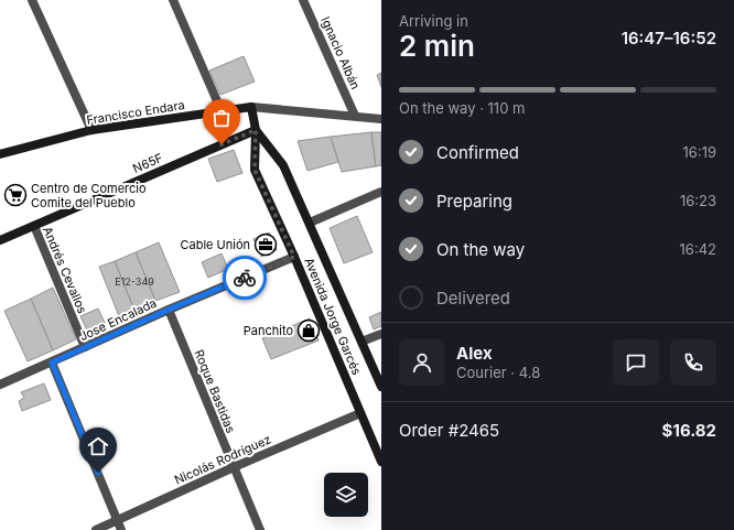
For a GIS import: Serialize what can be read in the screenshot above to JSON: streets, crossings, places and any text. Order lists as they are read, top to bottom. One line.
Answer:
{"streets":{"street":["Ignacio Albán","Francisco Endara","N65F","Andrés Cevallos","Avenida Jorge Garcés","Jose Encalada","Roque Bastidas","Nicolás Rodríguez"]},"crossings":[["Ignacio Albán","Francisco Endara"],["Francisco Endara","Avenida Jorge Garcés"],["N65F","Andrés Cevallos"],["N65F","Avenida Jorge Garcés"],["Andrés Cevallos","Jose Encalada"],["Avenida Jorge Garcés","Jose Encalada"],["Avenida Jorge Garcés","Nicolás Rodríguez"],["Jose Encalada","Roque Bastidas"],["Roque Bastidas","Nicolás Rodríguez"]],"places":{"supermarket":["Centro de Comercio Comite del Pueblo"],"office":["Cable Unión"],"shop":["Panchito"]},"house_numbers":["E12-349"],"page":{"heading":["2 min","Arriving in","16:47–16:52"],"panel":["Alex","Courier · 4.8","Order #2465","$16.82"],"bar":"On the way · 110 m","list":[["Confirmed","16:19"],["Preparing","16:23"],["On the way","16:42"],"Delivered"]}}
